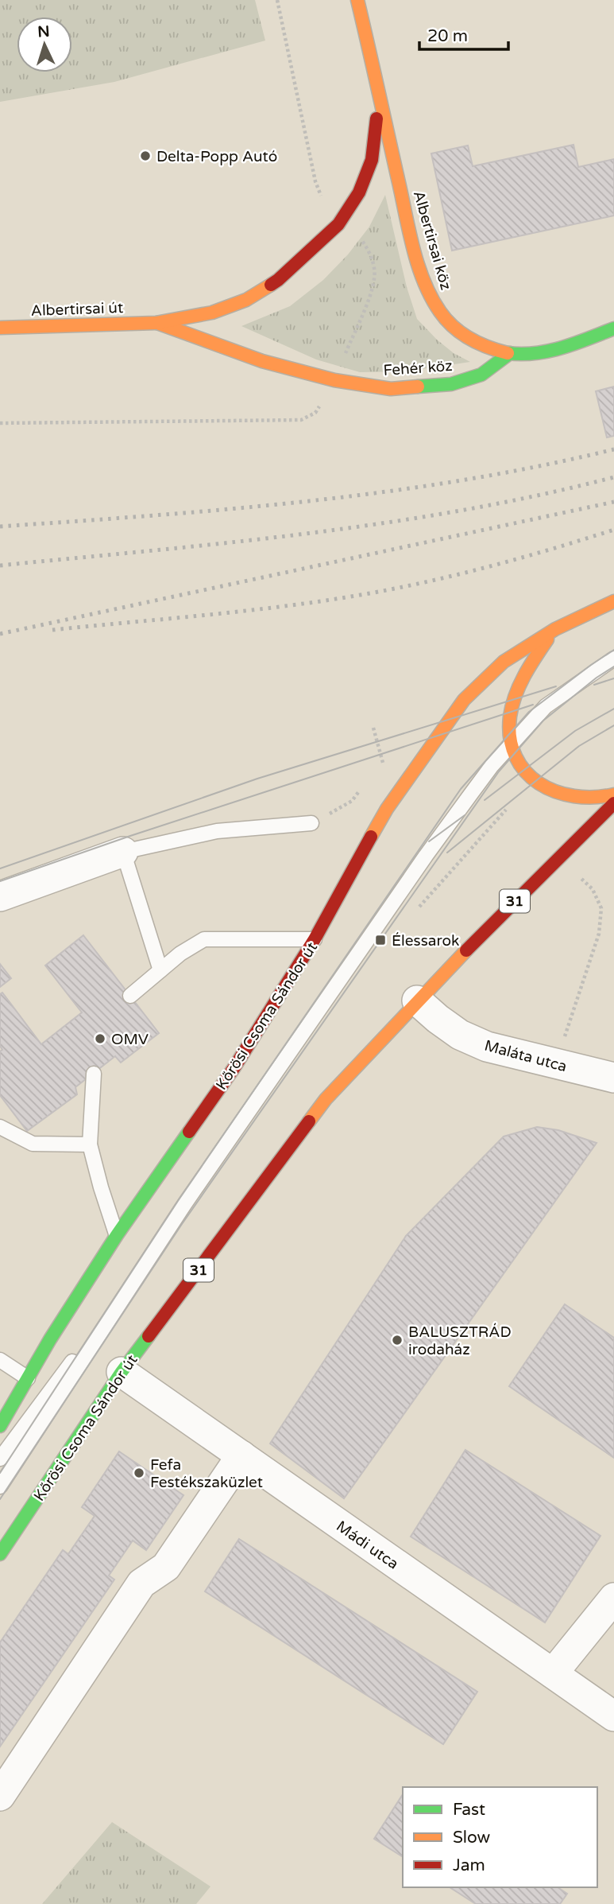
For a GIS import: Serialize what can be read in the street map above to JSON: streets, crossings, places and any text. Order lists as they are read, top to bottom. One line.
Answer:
{"streets":{"main road":["Albertirsai köz","Albertirsai út","Fehér köz","31","Kőrösi Csoma Sándor út"],"street":["Maláta utca","Mádi utca"]},"crossings":[["Albertirsai köz","Albertirsai út"],["Albertirsai köz","Fehér köz"],["Albertirsai út","Fehér köz"],["Kőrösi Csoma Sándor út","Maláta utca"],["Kőrösi Csoma Sándor út","Mádi utca"]],"places":{"other":["Delta-Popp Autó","OMV","BALUSZTRÁD irodaház","Fefa Festékszaküzlet"],"transit":["Élessarok"]},"legend":["Fast","Slow","Jam"],"scale_bar":"20 m","north":"top"}
